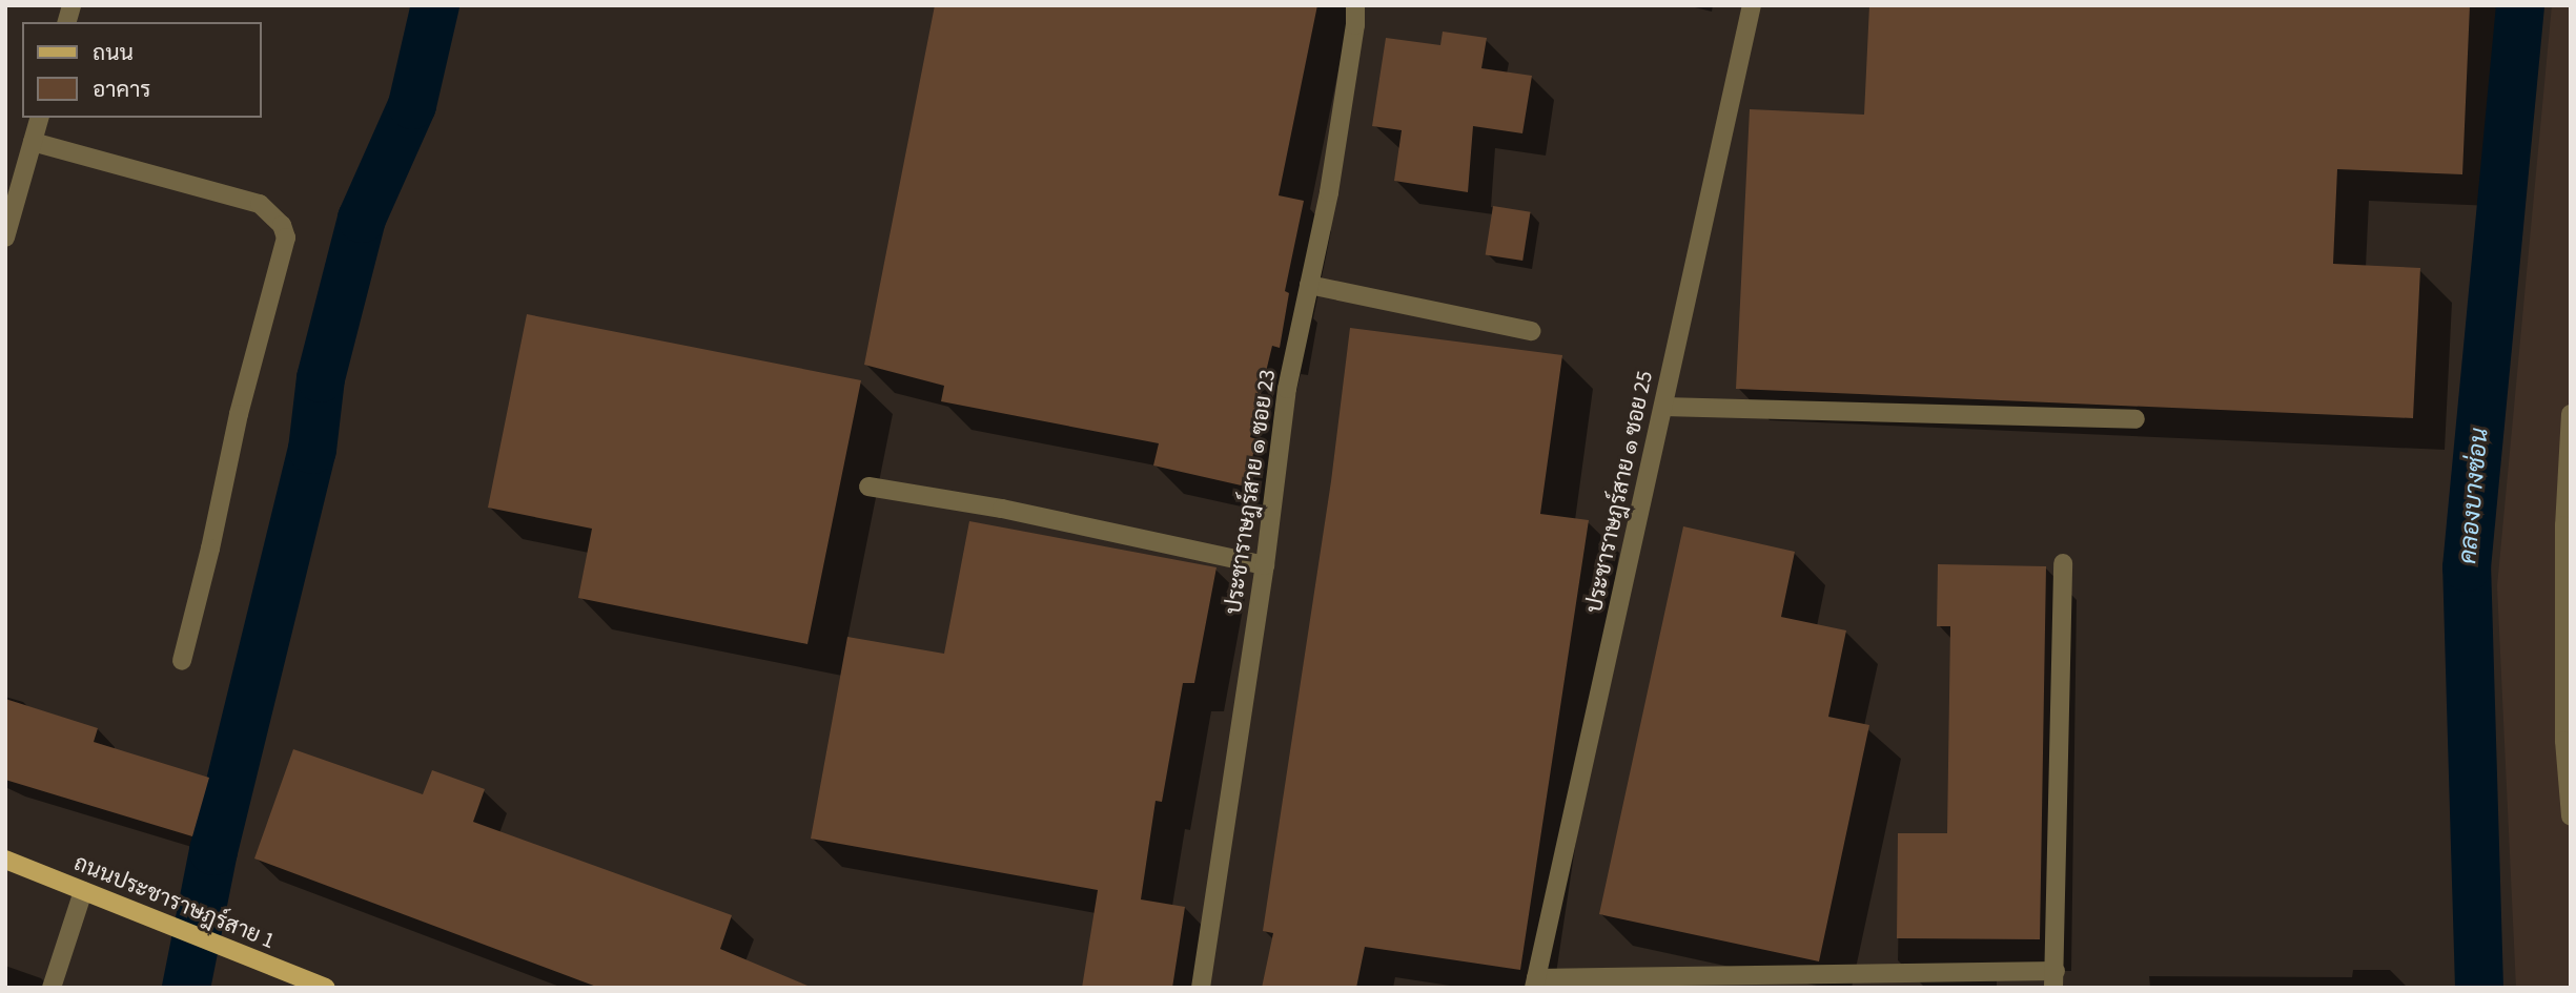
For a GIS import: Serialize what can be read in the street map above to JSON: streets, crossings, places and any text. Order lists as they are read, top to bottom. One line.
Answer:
{"streets":{"main road":["ถนนประชาราษฎร์สาย 1"],"street":["ประชาราษฎร์สาย ๑ ซอย 23","ประชาราษฎร์สาย ๑ ซอย 25"]},"water":["คลองบางซ่อน"],"legend":["ถนน","อาคาร"]}
